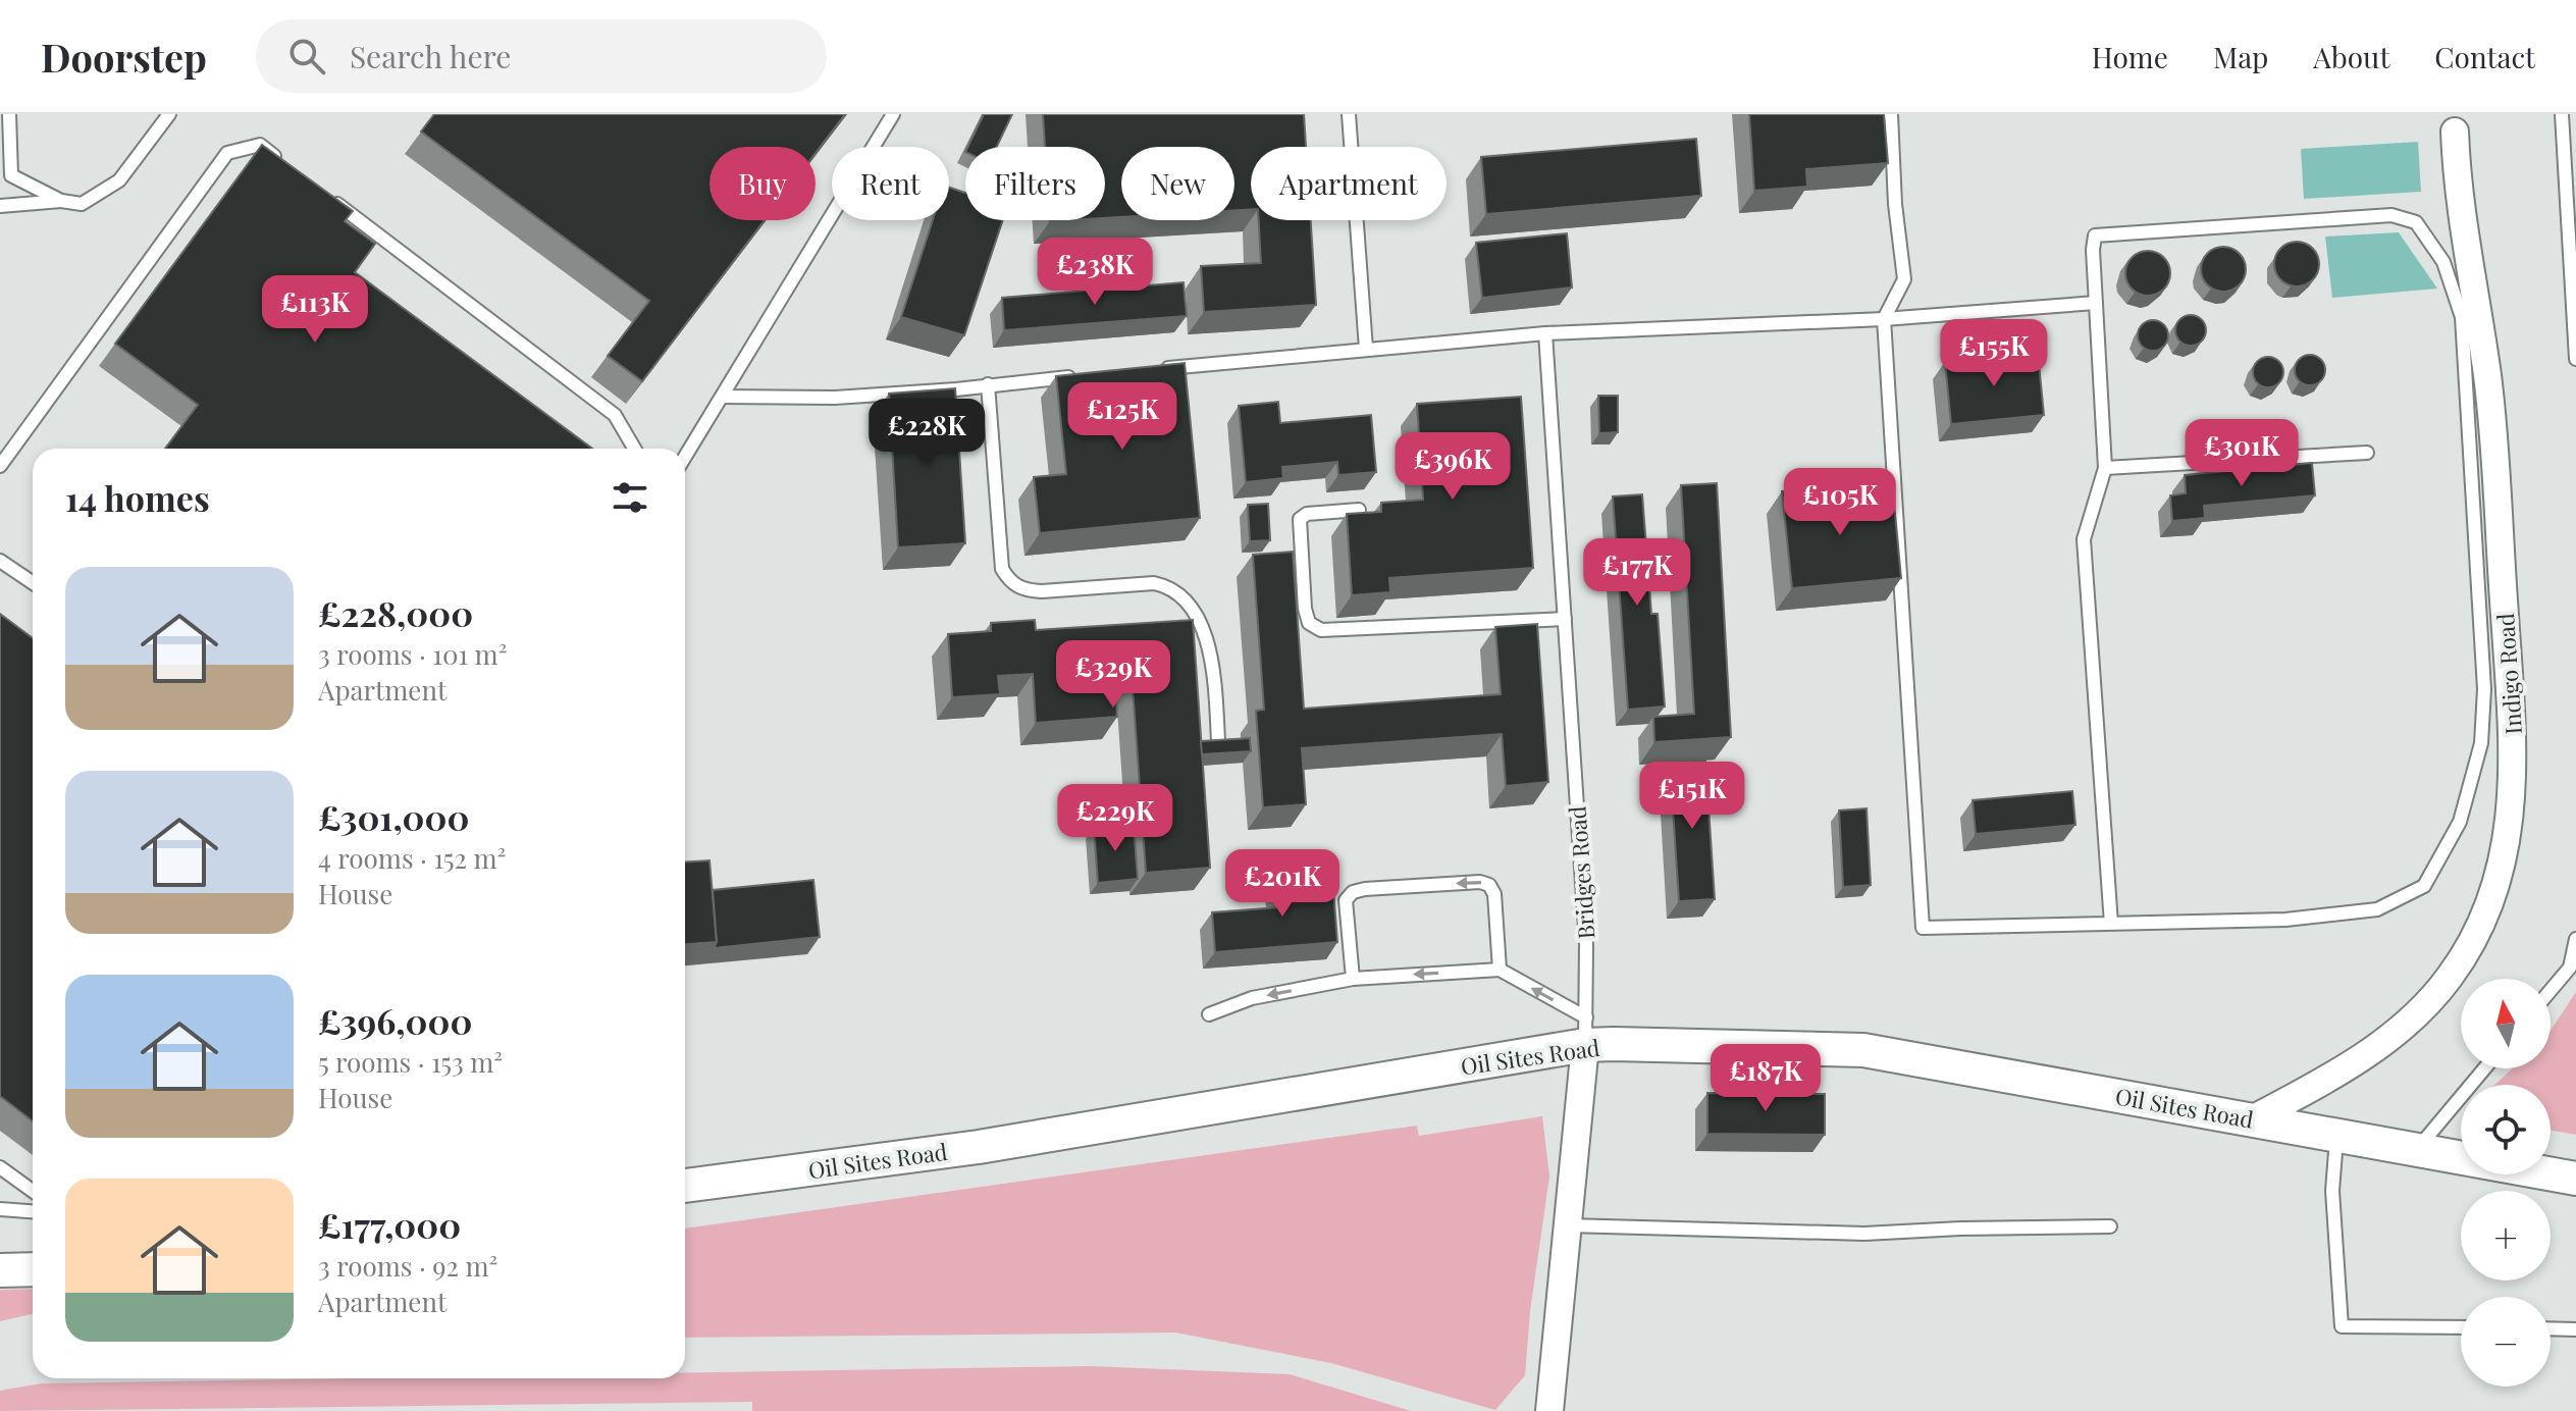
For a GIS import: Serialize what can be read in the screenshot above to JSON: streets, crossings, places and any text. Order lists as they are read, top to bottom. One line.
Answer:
{"streets":{"street":["Indigo Road","Bridges Road","Oil Sites Road"]},"crossings":[["Indigo Road","Oil Sites Road"],["Bridges Road","Oil Sites Road"]],"north":"top","page":{"header":"Doorstep","search":"Search here","nav":["Home","Map","About","Contact"],"chip":["Buy","Rent","Filters","New","Apartment"],"price":["£238K","£113K","£155K","£125K","£228K","£301K","£396K","£105K","£177K","£329K","£151K","£229K","£201K","£187K"],"heading":"14 homes","list":[{"name":"£228,000","note":"3 rooms · 101 m² · Apartment"},{"name":"£301,000","note":"4 rooms · 152 m² · House"},{"name":"£396,000","note":"5 rooms · 153 m² · House"},{"name":"£177,000","note":"3 rooms · 92 m² · Apartment"}],"map_buttons":["+","−"]}}
